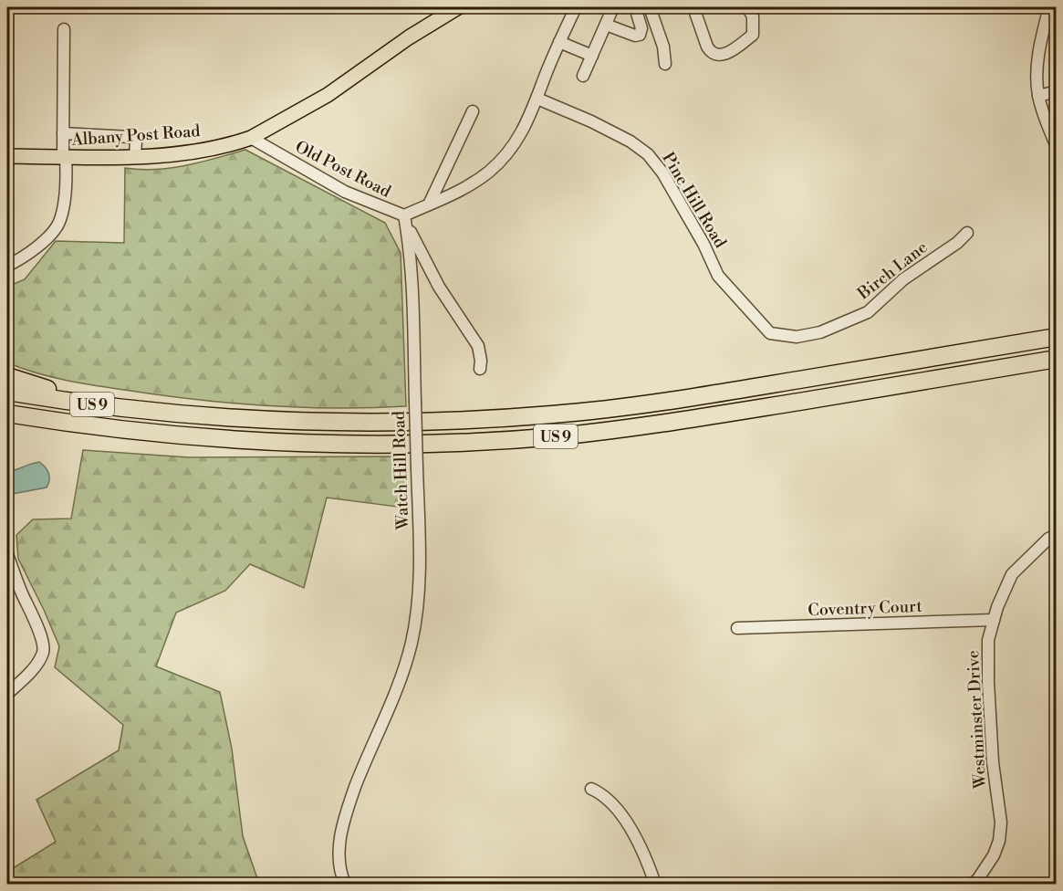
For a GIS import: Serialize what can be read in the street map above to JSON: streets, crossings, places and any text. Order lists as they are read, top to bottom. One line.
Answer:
{"streets":{"highway":["US 9"],"main road":["Albany Post Road"],"street":["Old Post Road","Pine Hill Road","Birch Lane","Watch Hill Road","Coventry Court","Westminster Drive"]},"crossings":[["Albany Post Road","Old Post Road"],["Old Post Road","Pine Hill Road"],["Old Post Road","Watch Hill Road"],["Pine Hill Road","Birch Lane"],["Coventry Court","Westminster Drive"]]}
